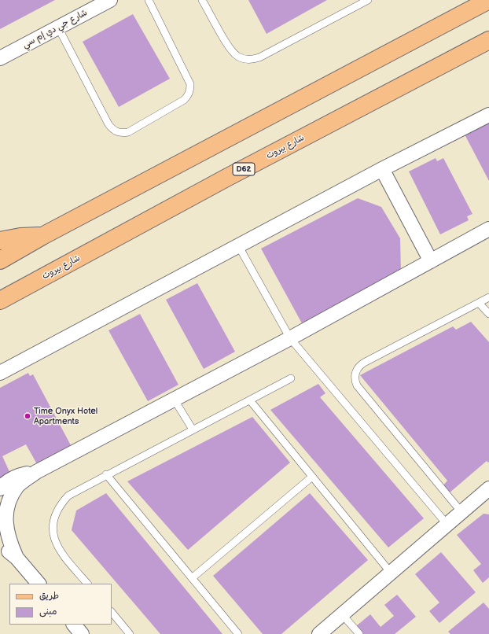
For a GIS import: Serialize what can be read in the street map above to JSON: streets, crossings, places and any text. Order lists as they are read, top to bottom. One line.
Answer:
{"streets":{"main road":["شارع بيروت","D62"],"street":["شارع جي دي إم سي"]},"places":["Time Onyx Hotel Apartments"],"legend":["طريق","مبنى"]}
